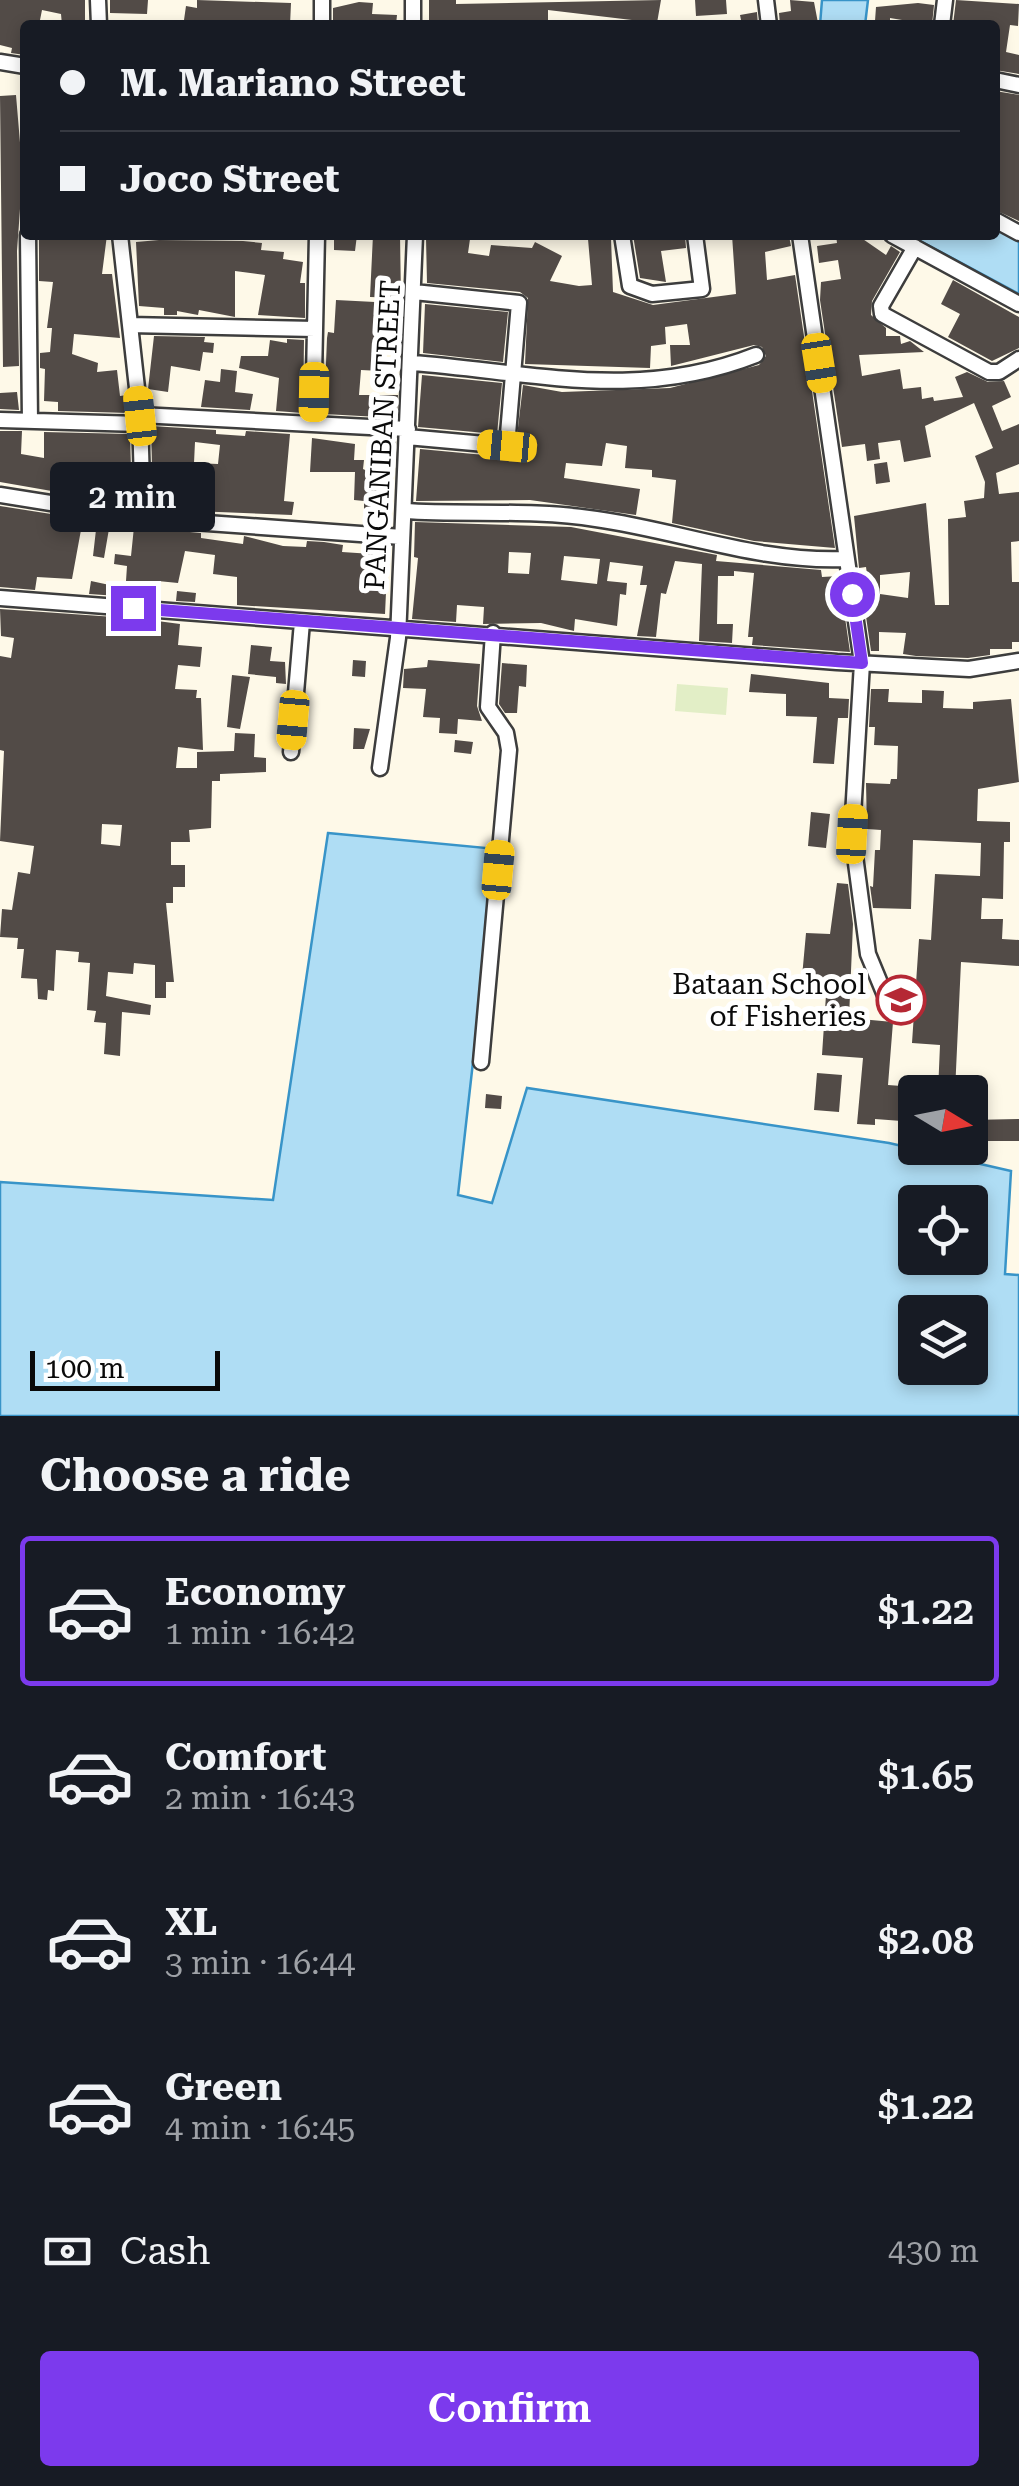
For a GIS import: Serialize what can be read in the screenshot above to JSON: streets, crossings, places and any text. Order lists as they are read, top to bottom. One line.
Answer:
{"streets":{"street":["PANGANIBAN STREET"]},"places":{"school or university":["Bataan School of Fisheries"]},"scale_bar":"100 m","north":"right","page":{"banner":["M. Mariano Street","Joco Street"],"bubble":"2 min","scale":"100 m","heading":"Choose a ride","list":[{"name":"Economy","note":"1 min · 16:42","value":"$1.22"},{"name":"Comfort","note":"2 min · 16:43","value":"$1.65"},{"name":"XL","note":"3 min · 16:44","value":"$2.08"},{"name":"Green","note":"4 min · 16:45","value":"$1.22"}],"pay":["Cash","430 m"],"buttons":"Confirm"}}
